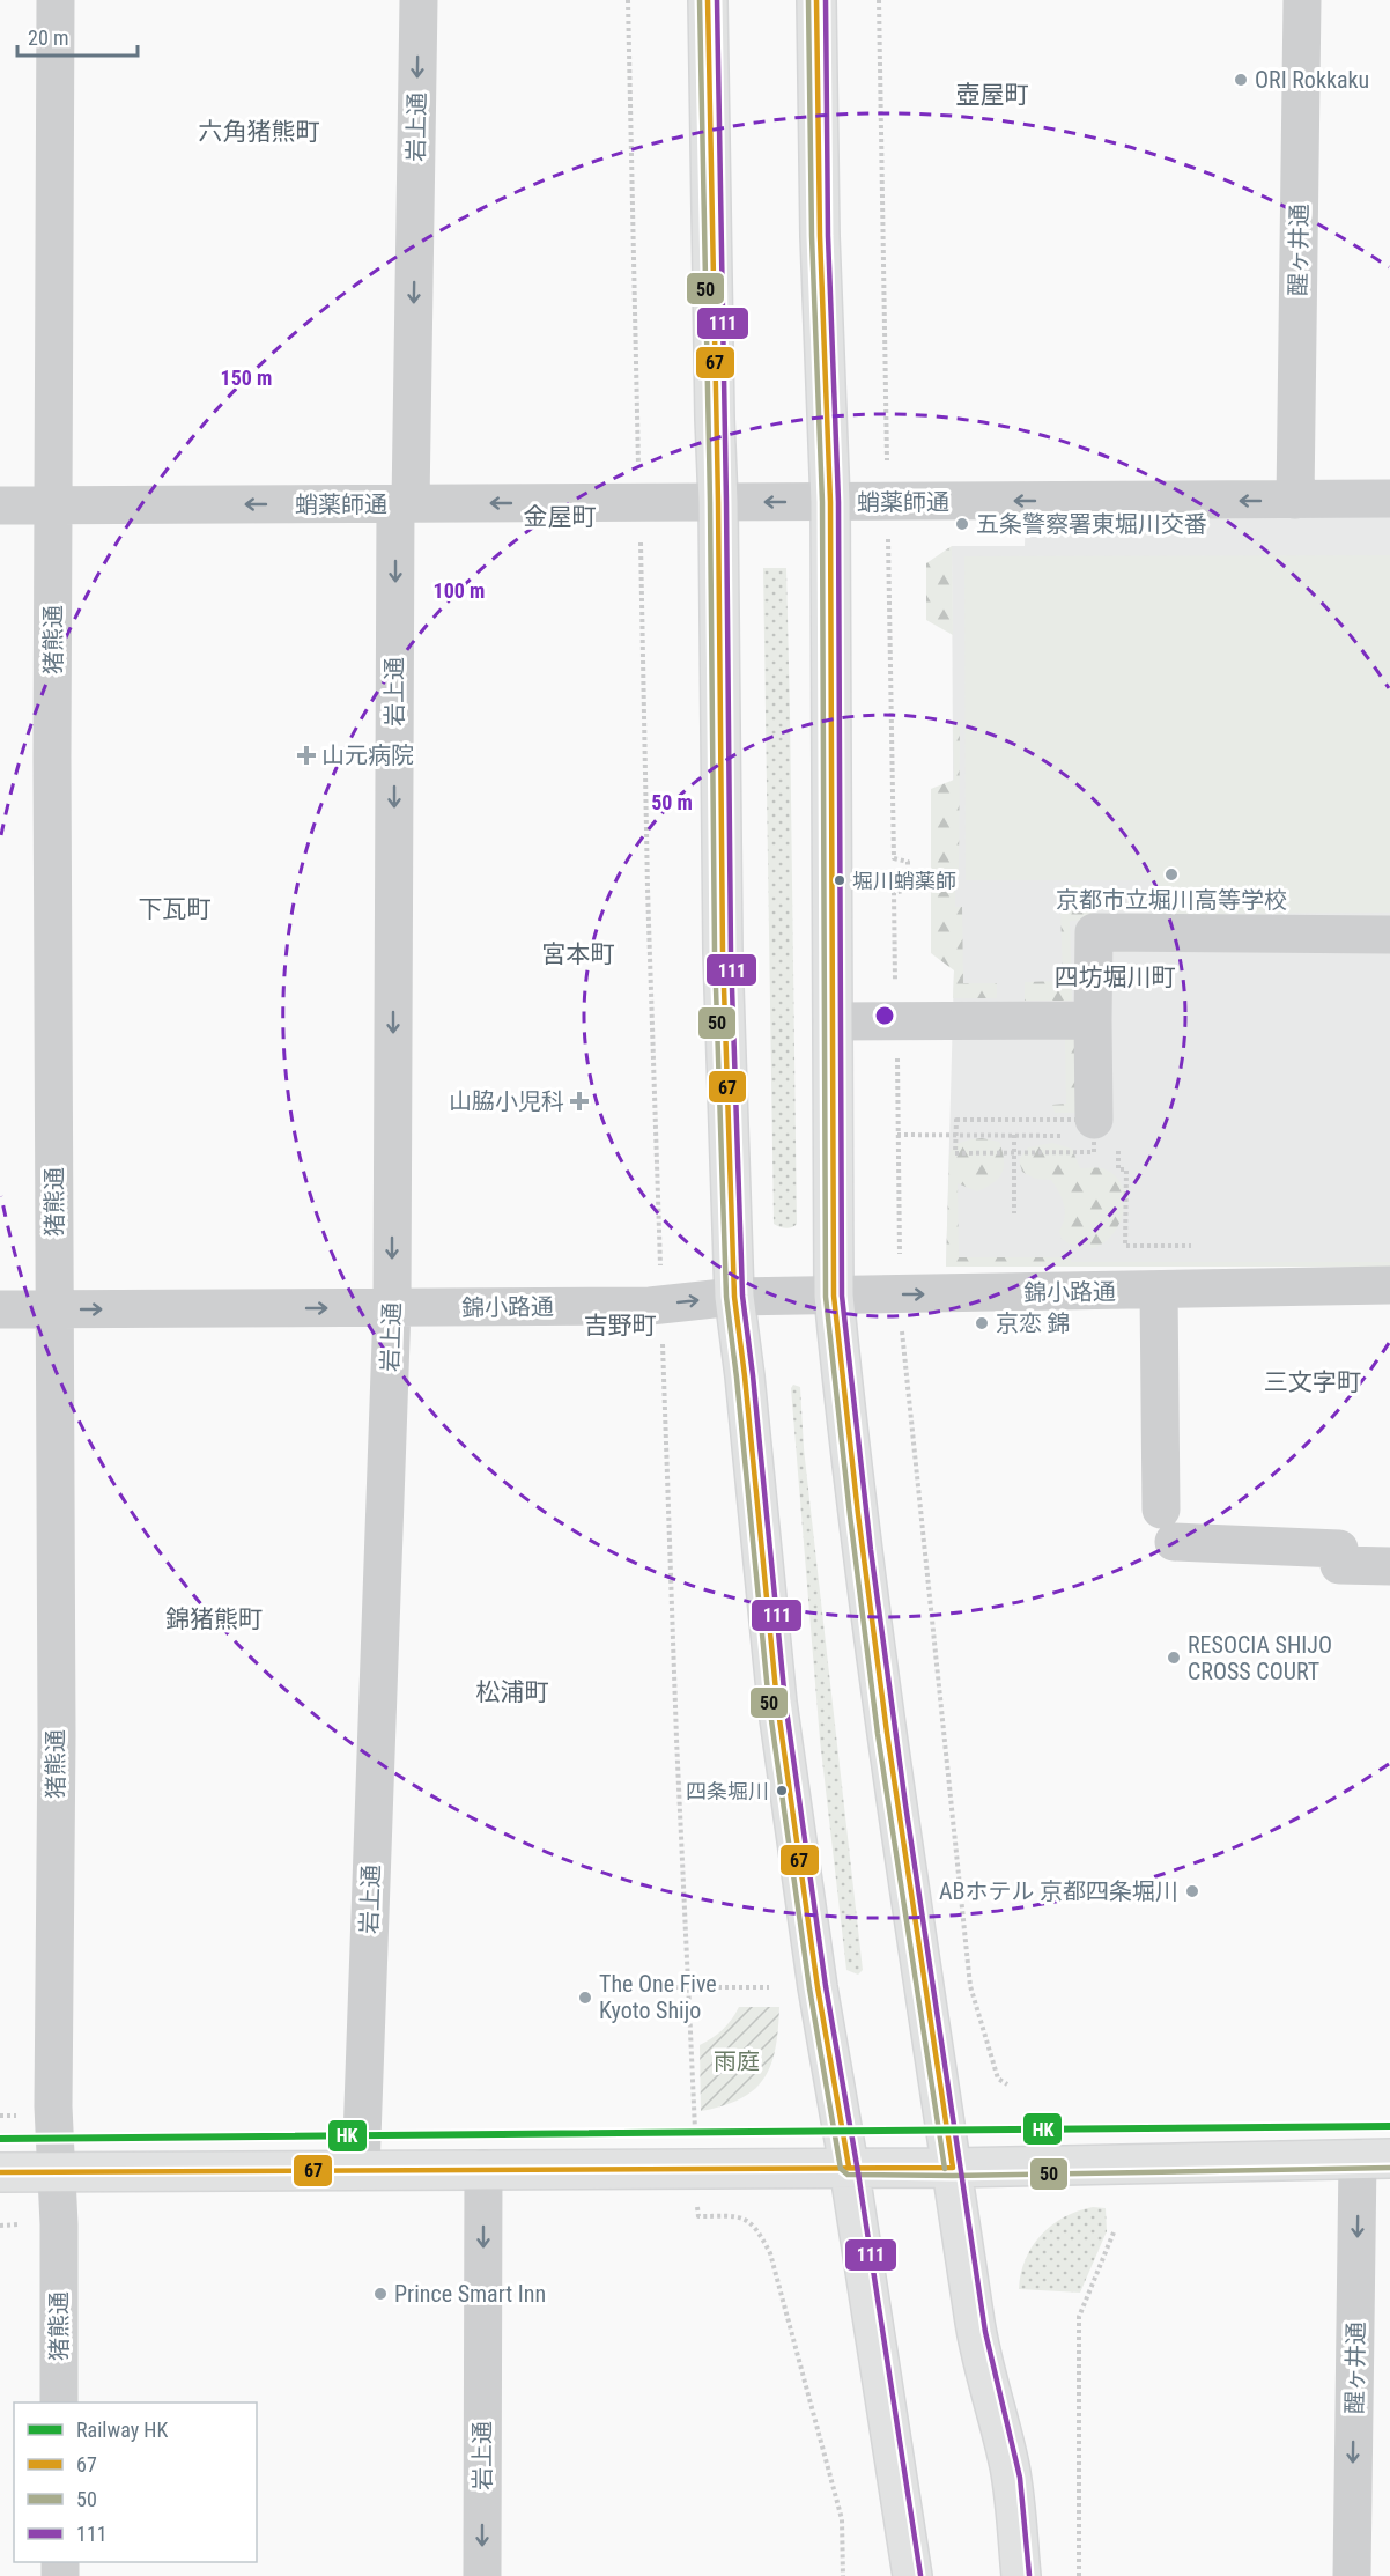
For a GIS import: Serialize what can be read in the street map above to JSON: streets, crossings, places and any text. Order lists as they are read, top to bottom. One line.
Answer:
{"streets":{"street":["岩上通","醒ヶ井通","蛸薬師通","猪熊通","錦小路通"]},"crossings":[["岩上通","蛸薬師通"],["岩上通","錦小路通"],["醒ヶ井通","蛸薬師通"],["蛸薬師通","猪熊通"],["猪熊通","錦小路通"]],"one_way":["岩上通","醒ヶ井通","蛸薬師通","錦小路通"],"districts":["壺屋町","六角猪熊町","金屋町","下瓦町","宮本町","四坊堀川町","吉野町","三文字町","錦猪熊町","松浦町"],"parks":["雨庭"],"places":{"other":["ORI Rokkaku","五条警察署東堀川交番","京都市立堀川高等学校","堀川蛸薬師","京恋 錦","RESOCIA SHIJO CROSS COURT","四条堀川","ABホテル 京都四条堀川","The One Five Kyoto Shijo","Prince Smart Inn"],"health":["山元病院","山脇小児科"]},"lines":["transit line 67","transit line 50","transit line 111","rail line HK"],"legend":["Railway HK","67","50","111"],"scale_bar":"20 m","rings":["150 m","100 m","50 m"]}
